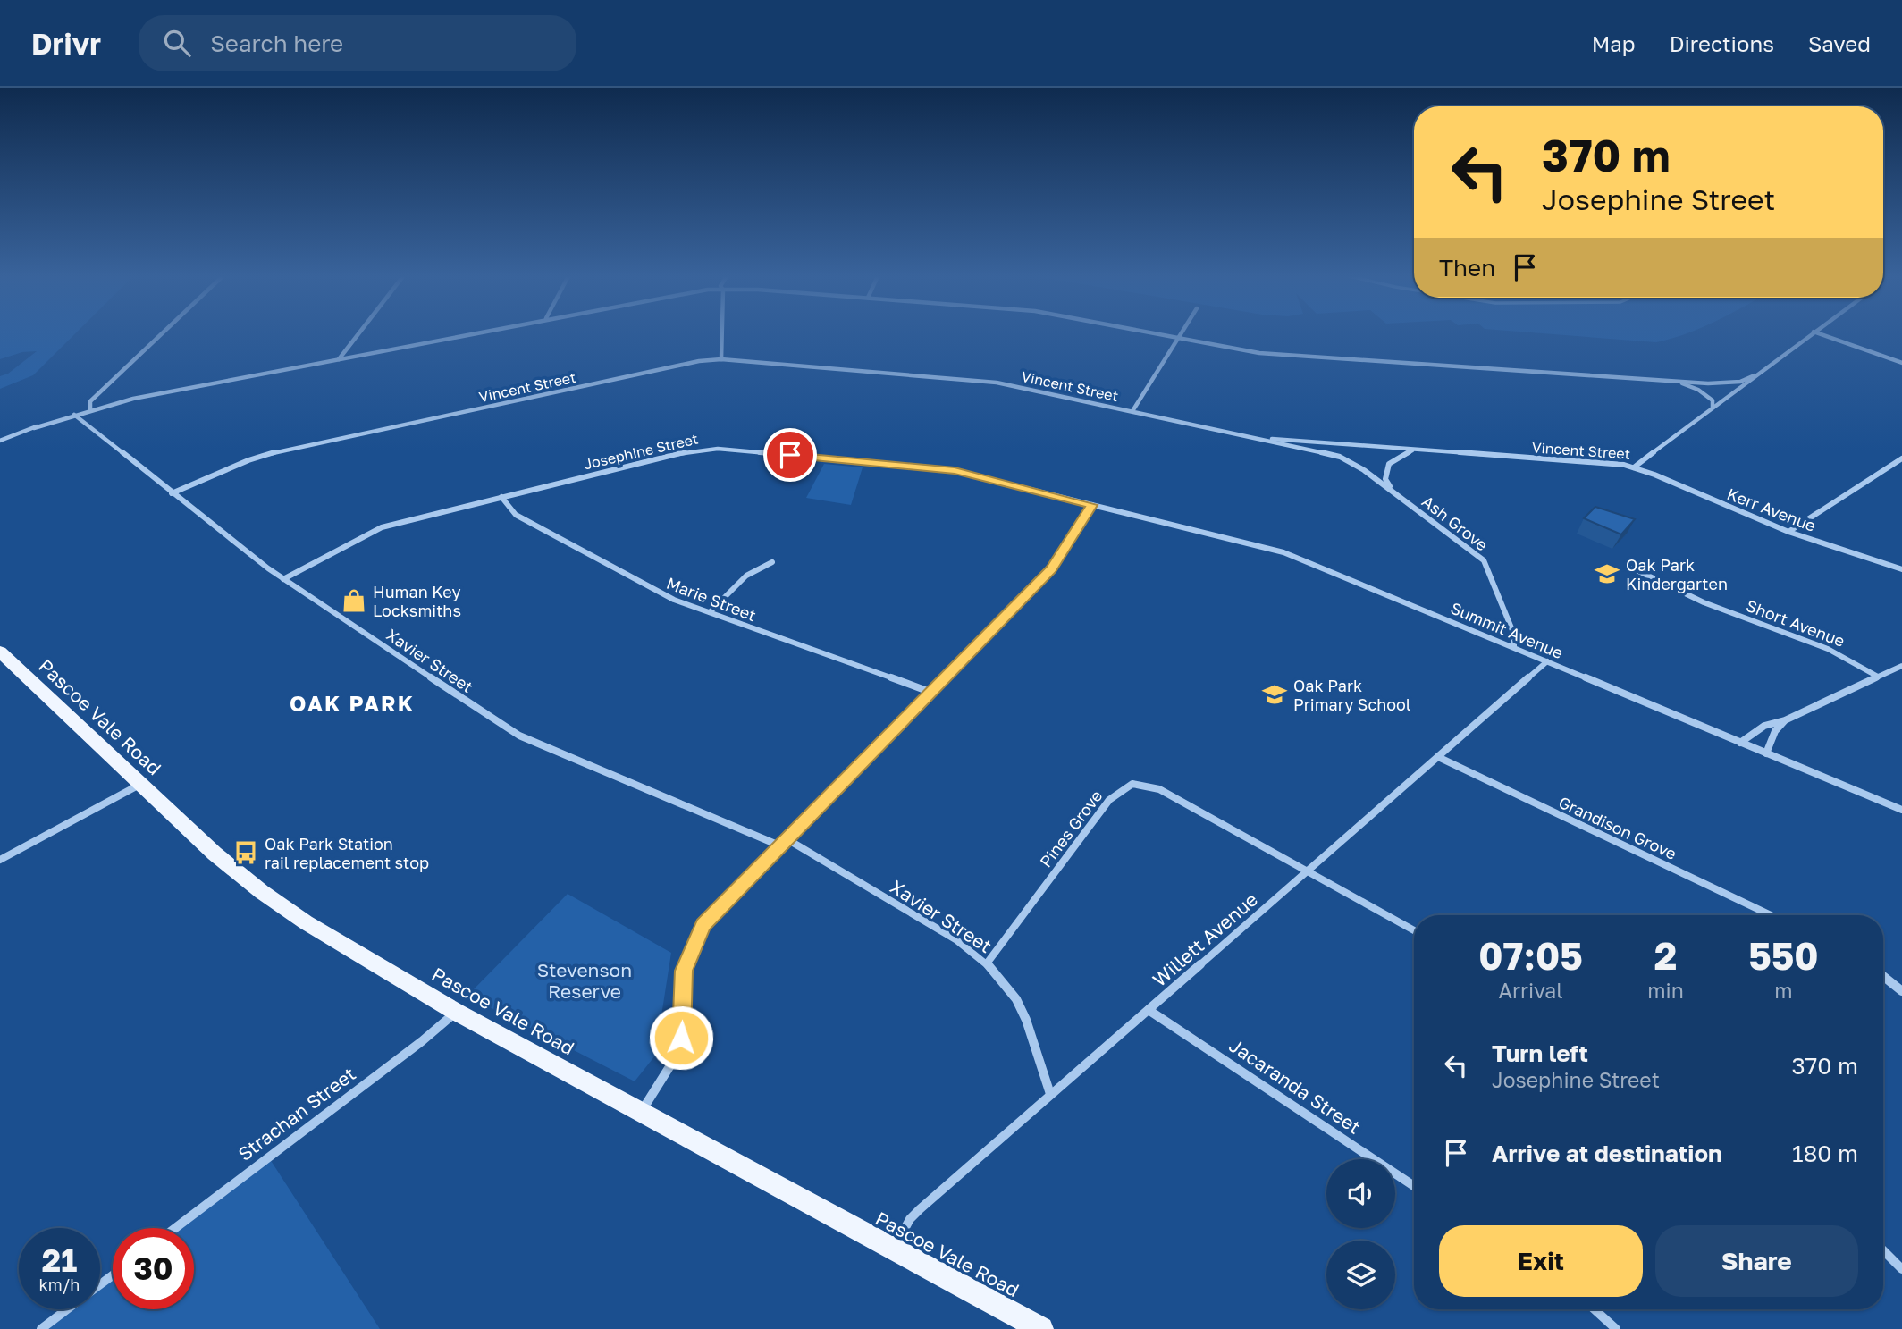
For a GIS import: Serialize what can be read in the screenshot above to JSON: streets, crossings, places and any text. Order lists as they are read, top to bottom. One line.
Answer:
{"streets":{"main road":["Pascoe Vale Road"],"street":["Vincent Street","Josephine Street","Kerr Avenue","Ash Grove","Marie Street","Short Avenue","Summit Avenue","Xavier Street","Grandison Grove","Pines Grove","Willett Avenue","Jacaranda Street","Strachan Street"]},"crossings":[["Vincent Street","Kerr Avenue"],["Vincent Street","Ash Grove"],["Vincent Street","Xavier Street"],["Josephine Street","Marie Street"],["Josephine Street","Summit Avenue"],["Josephine Street","Xavier Street"],["Ash Grove","Summit Avenue"],["Summit Avenue","Willett Avenue"],["Xavier Street","Pines Grove"],["Xavier Street","Willett Avenue"],["Pascoe Vale Road","Willett Avenue"],["Pascoe Vale Road","Strachan Street"],["Grandison Grove","Willett Avenue"],["Pines Grove","Willett Avenue"],["Willett Avenue","Jacaranda Street"]],"districts":["OAK PARK"],"parks":["Stevenson Reserve"],"places":{"school or university":["Oak Park Kindergarten","Oak Park Primary School"],"shop":["Human Key Locksmiths"],"bus stop":["Oak Park Station rail replacement stop"]},"page":{"header":"Drivr","search":"Search here","nav":["Map","Directions","Saved"],"turn":["370 m","Josephine Street"],"then":"Then","eta":["07:05","Arrival","2","min","550","m"],"list":[{"name":"Turn left","note":"Josephine Street","value":"370 m"},{"name":"Arrive at destination","value":"180 m"}],"buttons":["Exit","Share"],"speed":"21 km/h","limit":"30"}}
